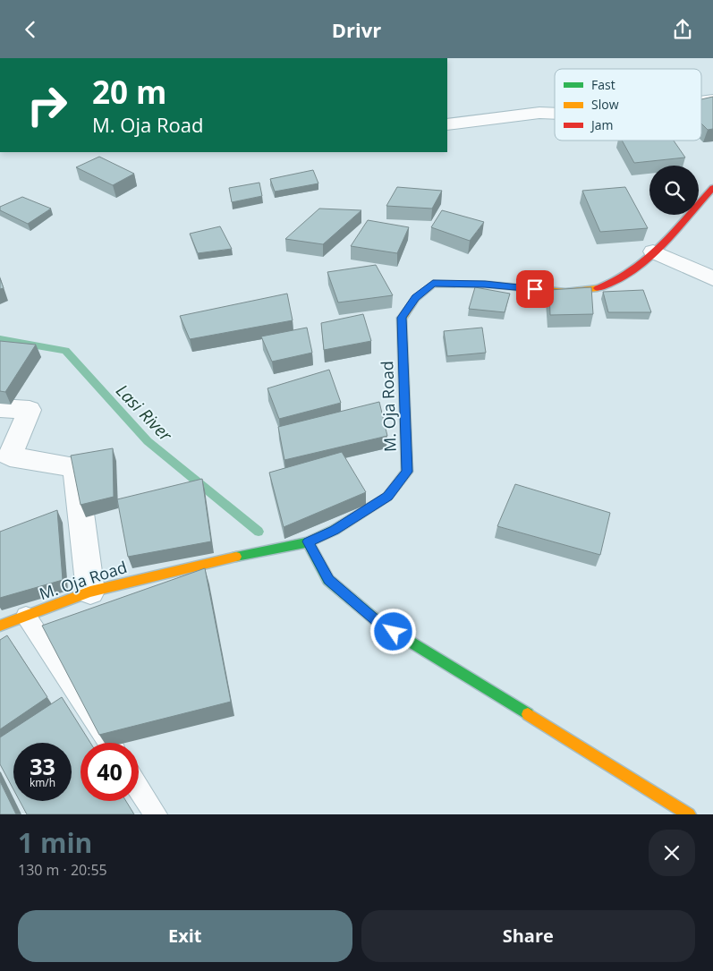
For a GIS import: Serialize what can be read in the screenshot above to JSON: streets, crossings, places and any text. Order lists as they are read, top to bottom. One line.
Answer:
{"streets":{"street":["M. Oja Road"]},"water":["Lasi River"],"legend":["Fast","Slow","Jam"],"page":{"header":"Drivr","turn":["20 m","M. Oja Road"],"speed":"33 km/h","limit":"40","heading":["1 min","130 m · 20:55"],"buttons":["Exit","Share"]}}
